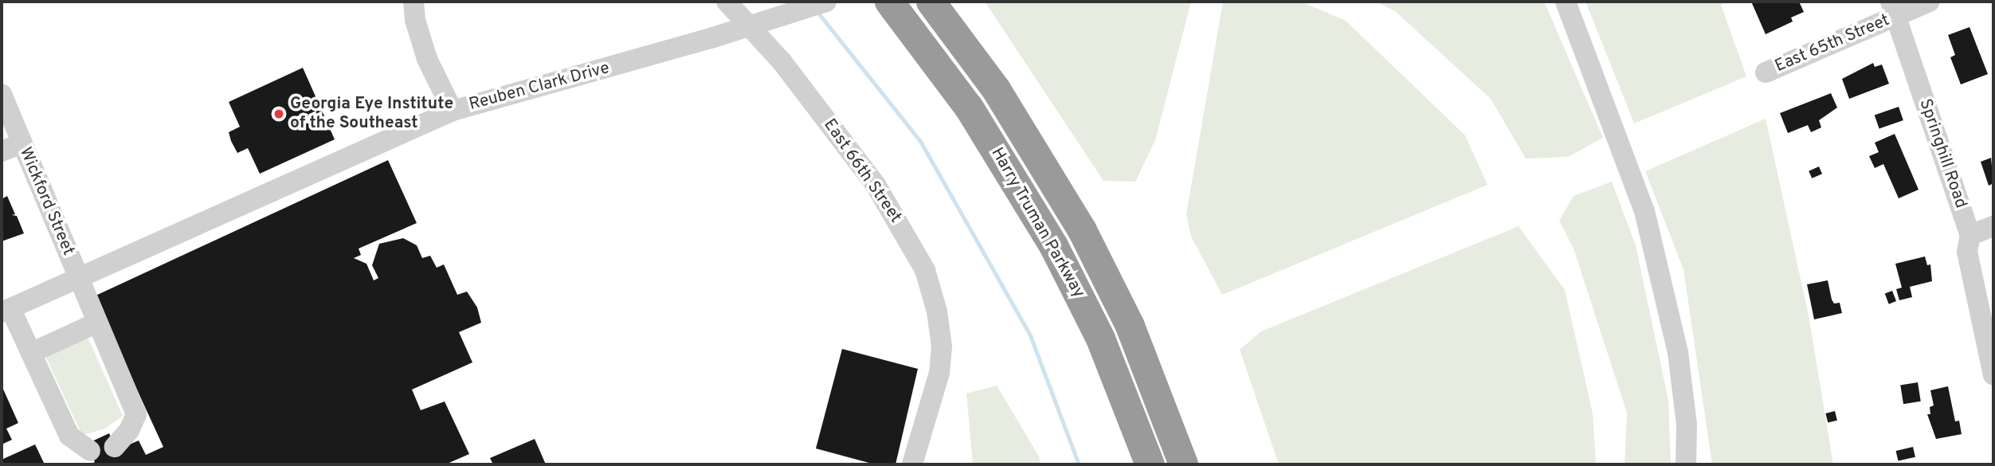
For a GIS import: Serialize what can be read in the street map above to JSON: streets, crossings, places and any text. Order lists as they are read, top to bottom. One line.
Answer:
{"streets":{"highway":["Harry Truman Parkway"],"street":["East 65th Street","Reuben Clark Drive","Springhill Road","East 66th Street","Wickford Street"]},"crossings":[["East 65th Street","Springhill Road"],["Reuben Clark Drive","Wickford Street"]],"places":["Georgia Eye Institute of the Southeast"]}
